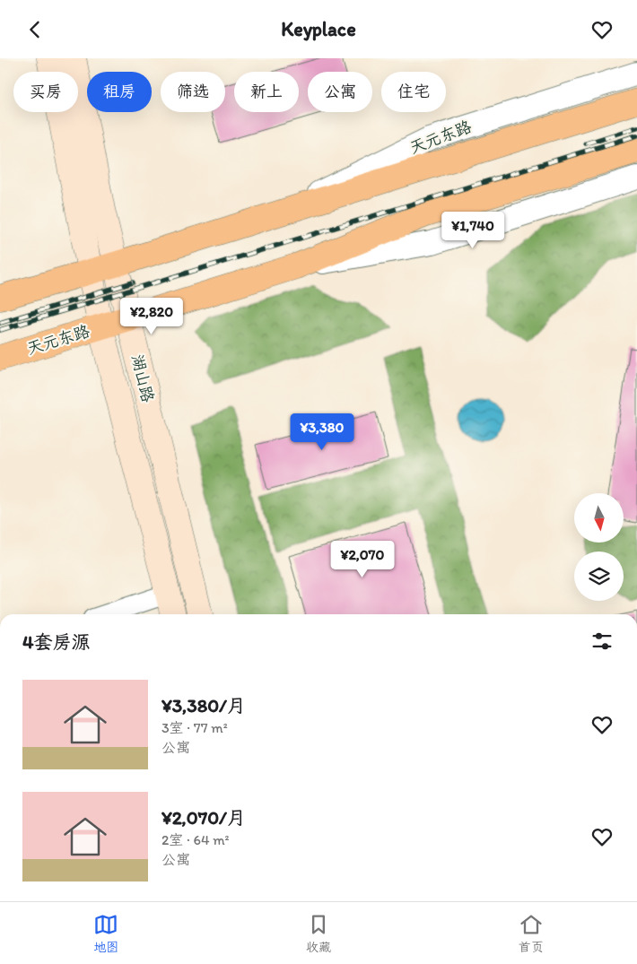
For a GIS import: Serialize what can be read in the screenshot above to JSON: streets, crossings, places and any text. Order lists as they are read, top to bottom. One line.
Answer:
{"streets":{"highway":["天元东路"],"main road":["湖山路"]},"crossings":[["天元东路","湖山路"]],"north":"bottom","page":{"header":"Keyplace","chip":["买房","租房","筛选","新上","公寓","住宅"],"price":["¥1,740","¥2,820","¥3,380","¥2,070"],"heading":"4套房源","list":[{"name":"¥3,380/月","note":"3室 · 77 m² · 公寓"},{"name":"¥2,070/月","note":"2室 · 64 m² · 公寓"}],"tabs":["地图","收藏","首页"]}}
